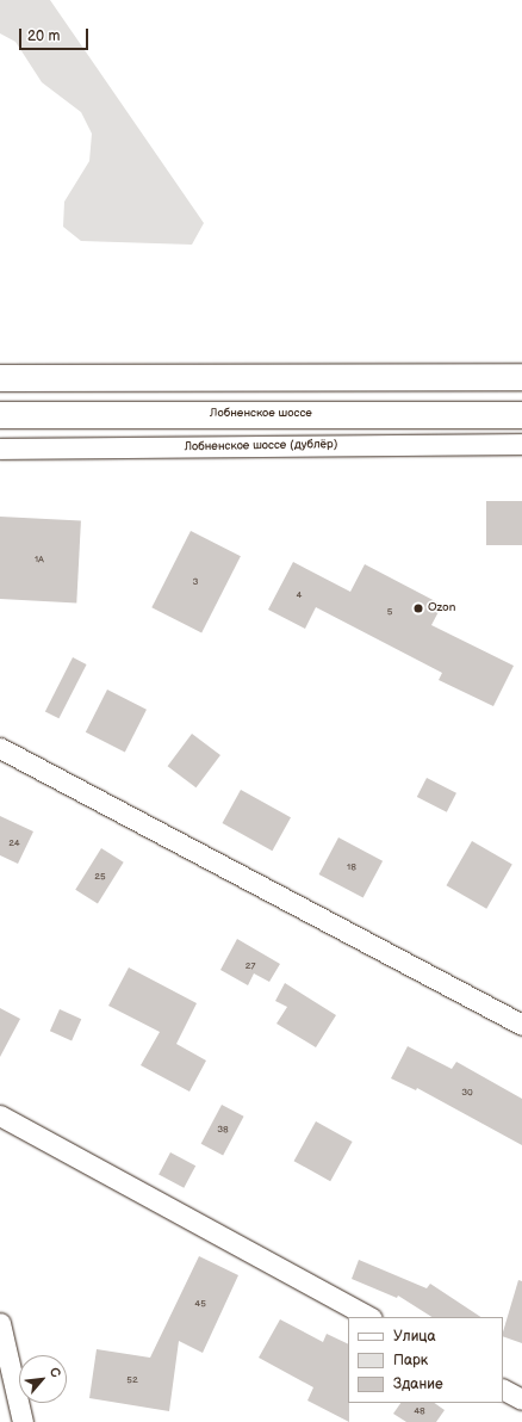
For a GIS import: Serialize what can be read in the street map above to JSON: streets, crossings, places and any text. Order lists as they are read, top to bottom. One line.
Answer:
{"streets":{"main road":["Лобненское шоссе"],"street":["Лобненское шоссе (дублёр)"]},"places":["Ozon"],"house_numbers":["1А","3","4","5","24","18","25","27","30","38","45","52","48"],"legend":["Улица","Парк","Здание"],"scale_bar":"20 m","north":"top right"}
